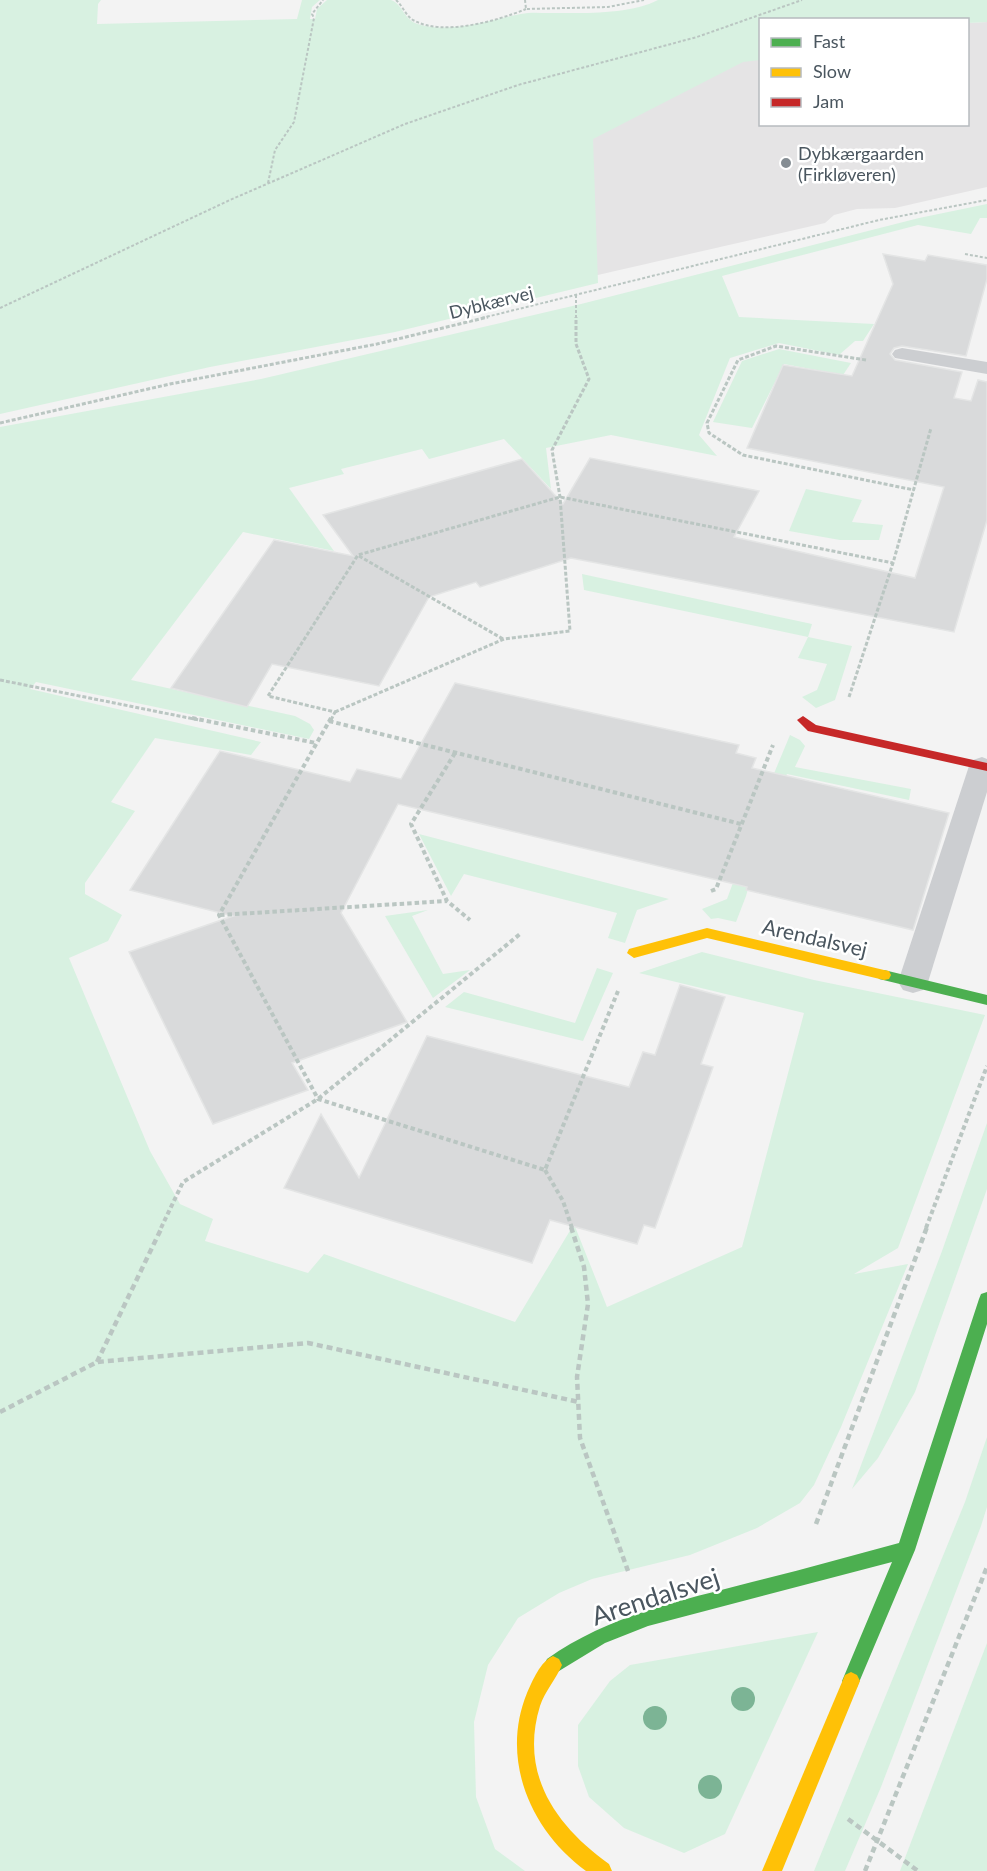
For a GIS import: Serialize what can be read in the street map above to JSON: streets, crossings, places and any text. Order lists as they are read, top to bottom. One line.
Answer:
{"streets":{"street":["Arendalsvej"],"path":["Dybkærvej"]},"places":["Dybkærgaarden (Firkløveren)"],"legend":["Fast","Slow","Jam"]}
